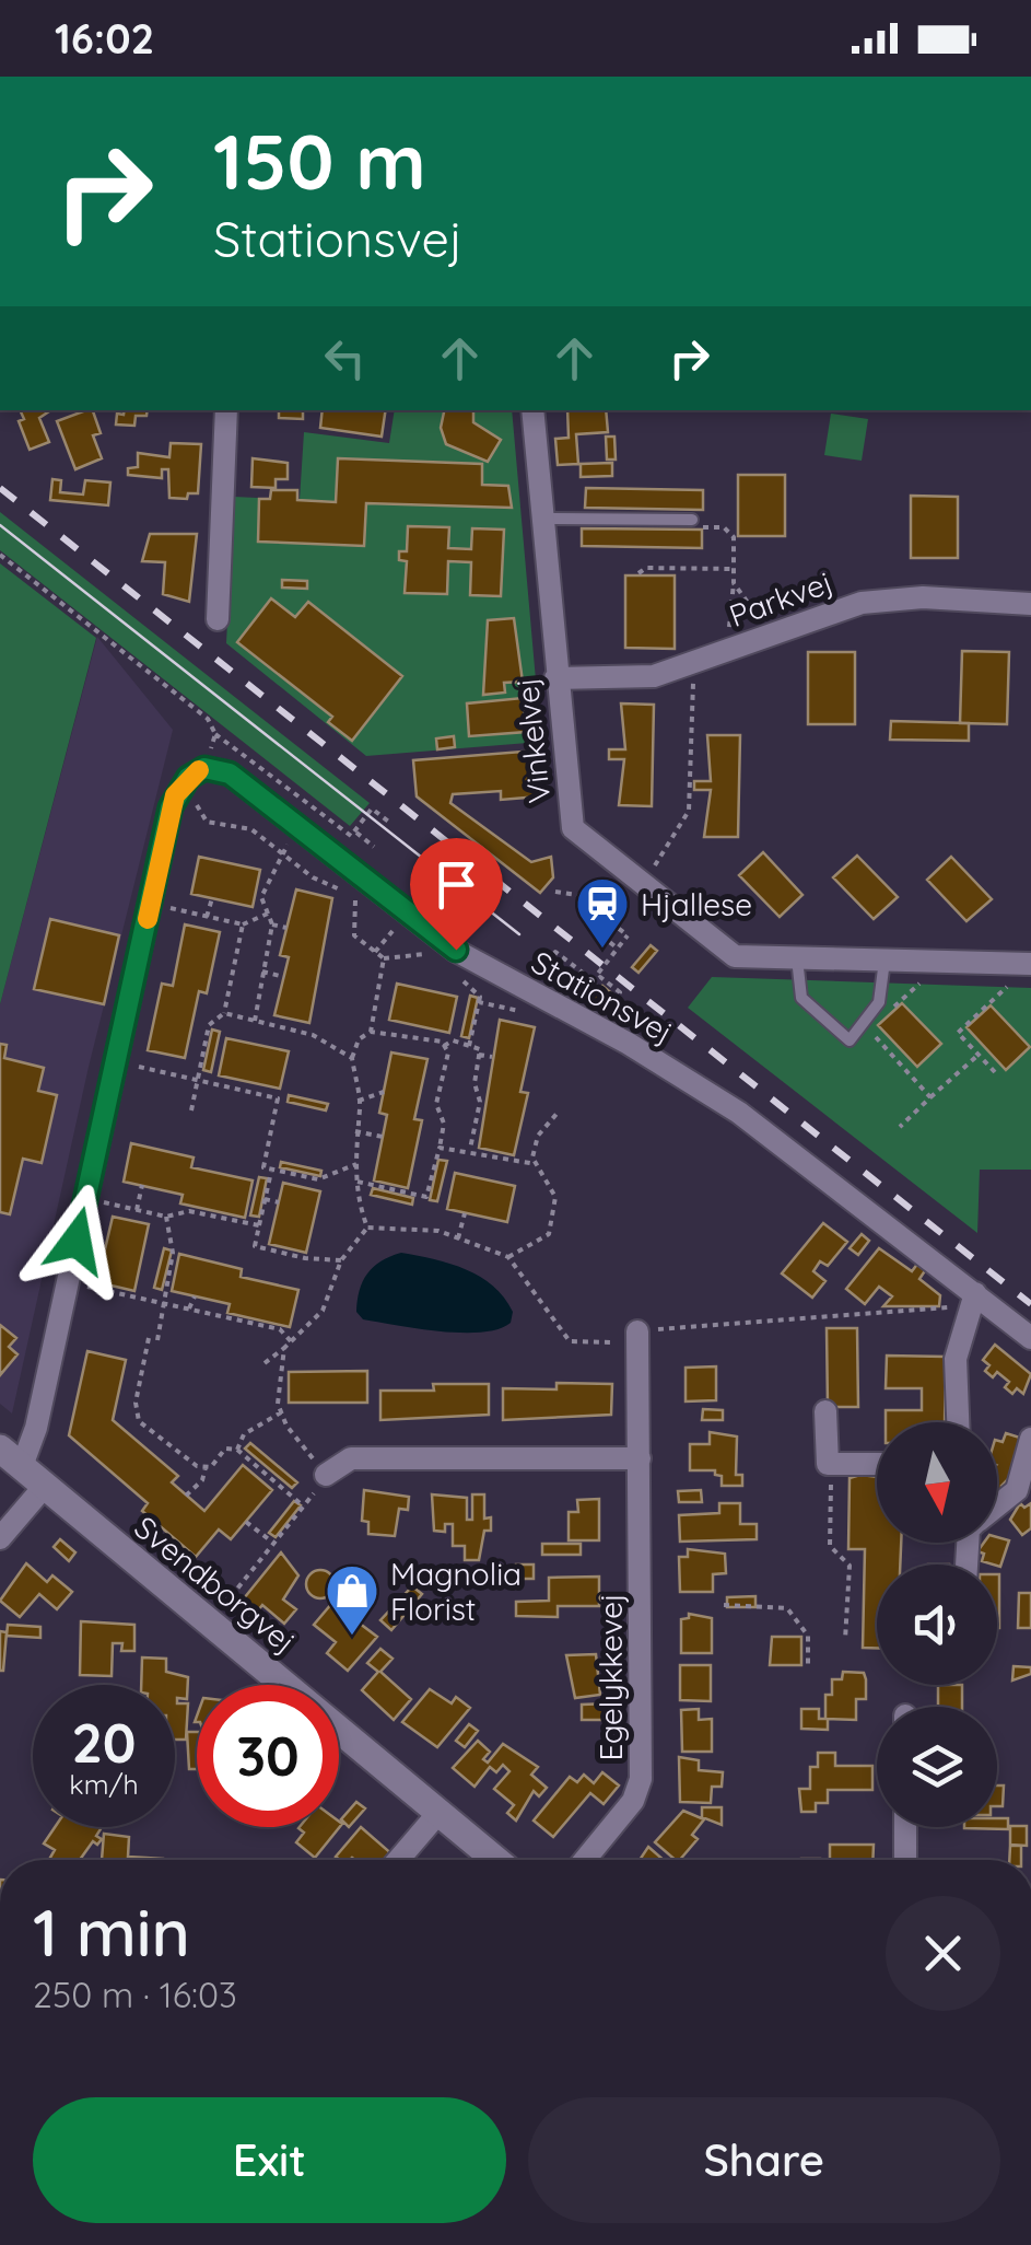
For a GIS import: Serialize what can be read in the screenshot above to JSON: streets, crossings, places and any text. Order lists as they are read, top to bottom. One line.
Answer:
{"streets":{"main road":["Svendborgvej"],"street":["Parkvej","Vinkelvej","Stationsvej","Egelykkevej"]},"crossings":[["Parkvej","Vinkelvej"]],"places":{"station":["Hjallese"],"shop":["Magnolia Florist"]},"north":"bottom","page":{"status":"16:02","turn":["150 m","Stationsvej"],"speed":"20 km/h","limit":"30","heading":["1 min","250 m · 16:03"],"buttons":["Exit","Share"]}}
